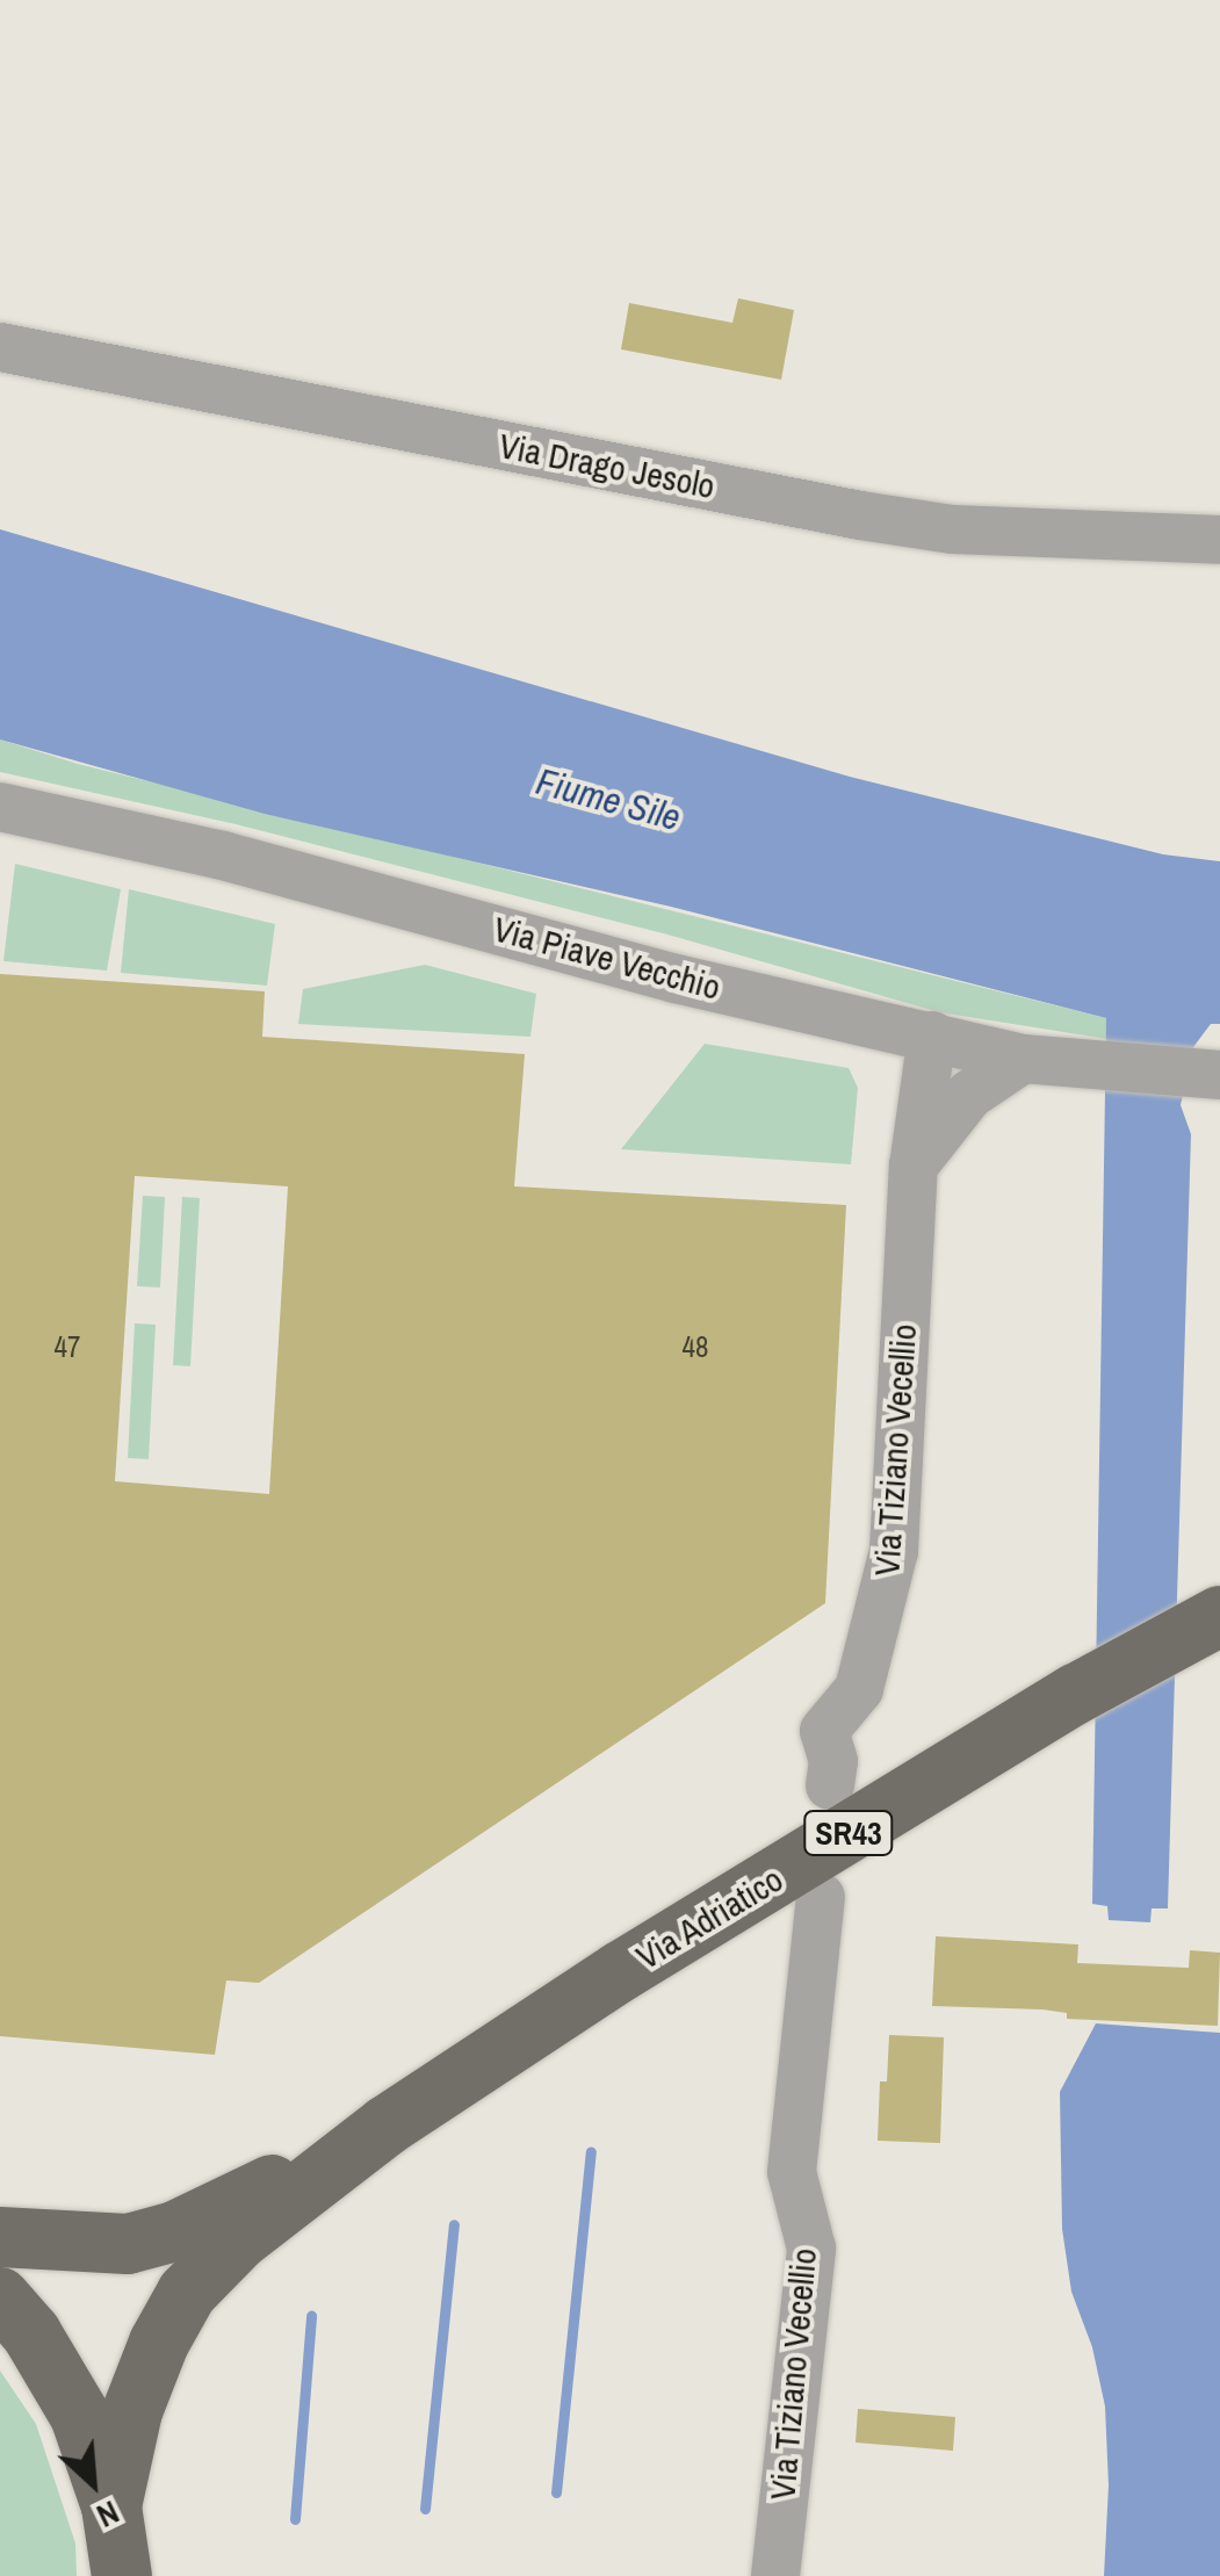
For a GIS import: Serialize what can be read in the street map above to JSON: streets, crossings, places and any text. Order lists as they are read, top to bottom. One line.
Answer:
{"streets":{"main road":["SR43","Via Adriatico"],"street":["Via Drago Jesolo","Via Piave Vecchio","Via Tiziano Vecellio"]},"crossings":[["Via Piave Vecchio","Via Tiziano Vecellio"],["SR43","Via Adriatico"]],"water":["Fiume Sile"],"house_numbers":["47","48"],"north":"bottom right"}
